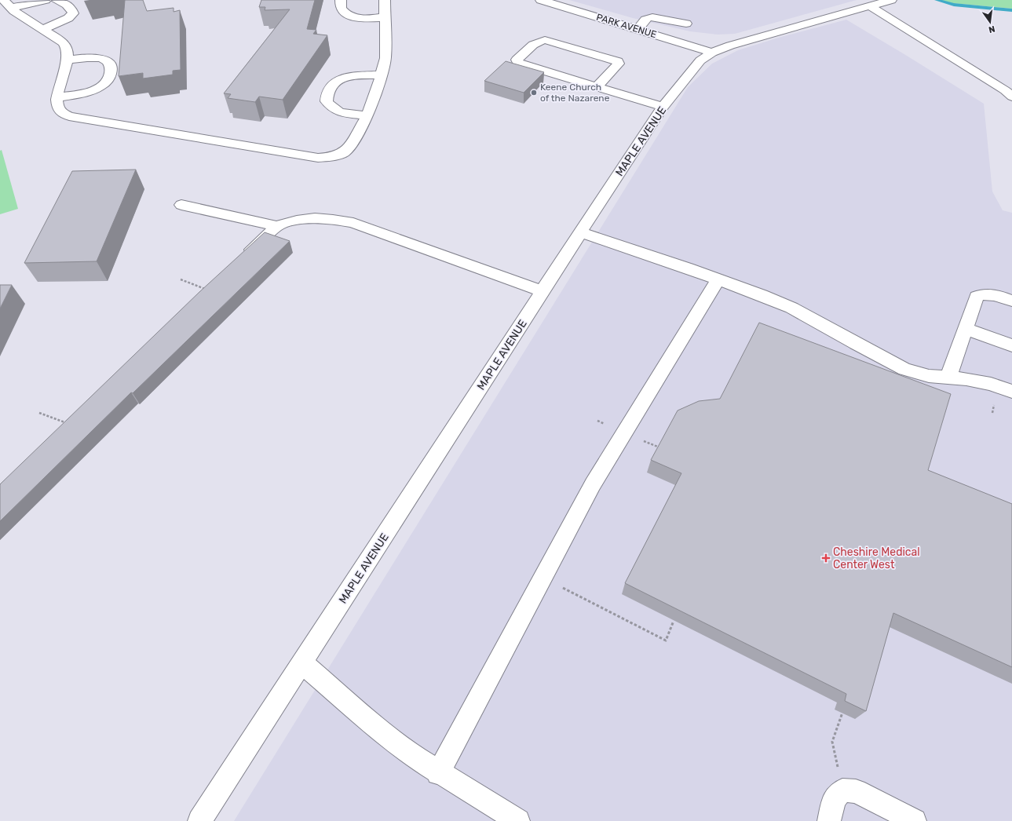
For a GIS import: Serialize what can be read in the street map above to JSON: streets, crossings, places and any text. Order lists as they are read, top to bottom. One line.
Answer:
{"streets":{"street":["PARK AVENUE","MAPLE AVENUE"]},"crossings":[["PARK AVENUE","MAPLE AVENUE"]],"places":{"other":["Keene Church of the Nazarene"],"health":["Cheshire Medical Center West"]},"north":"bottom"}
